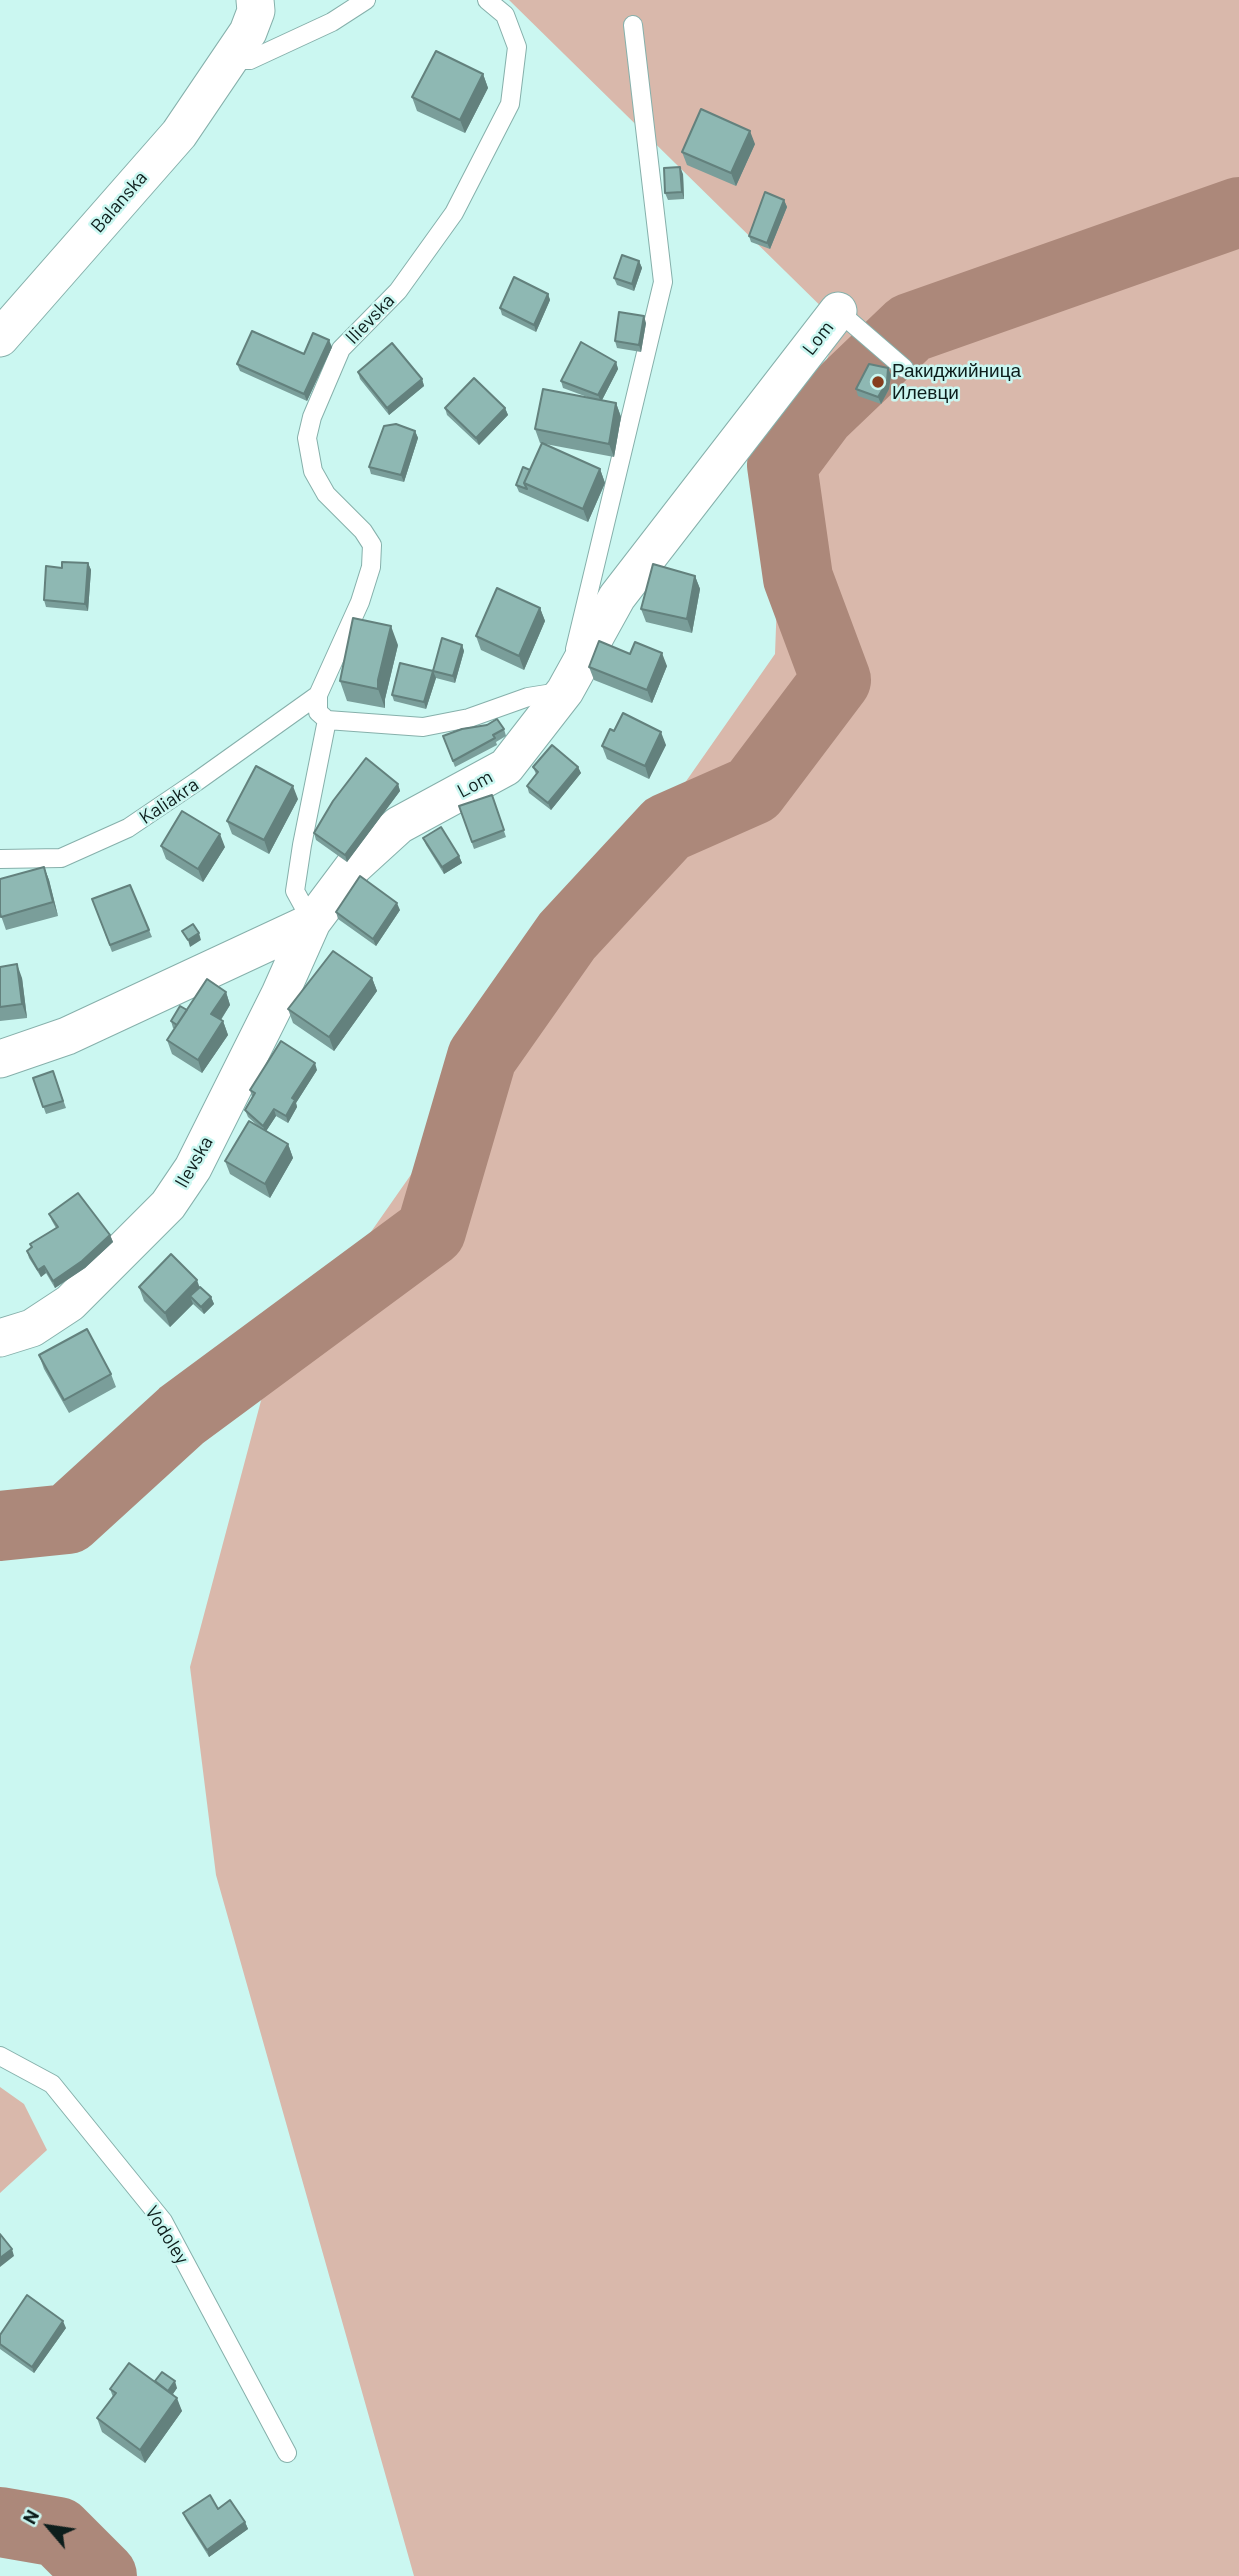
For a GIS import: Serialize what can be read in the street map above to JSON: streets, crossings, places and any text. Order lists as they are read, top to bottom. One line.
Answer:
{"streets":{"street":["Balanska","Lom","Ilevska"],"lane":["Ilievska","Kaliakra","Vodoley"]},"crossings":[["Ilievska","Kaliakra"],["Lom","Ilevska"]],"places":["Ракиджийница Илевци"],"north":"top left"}
